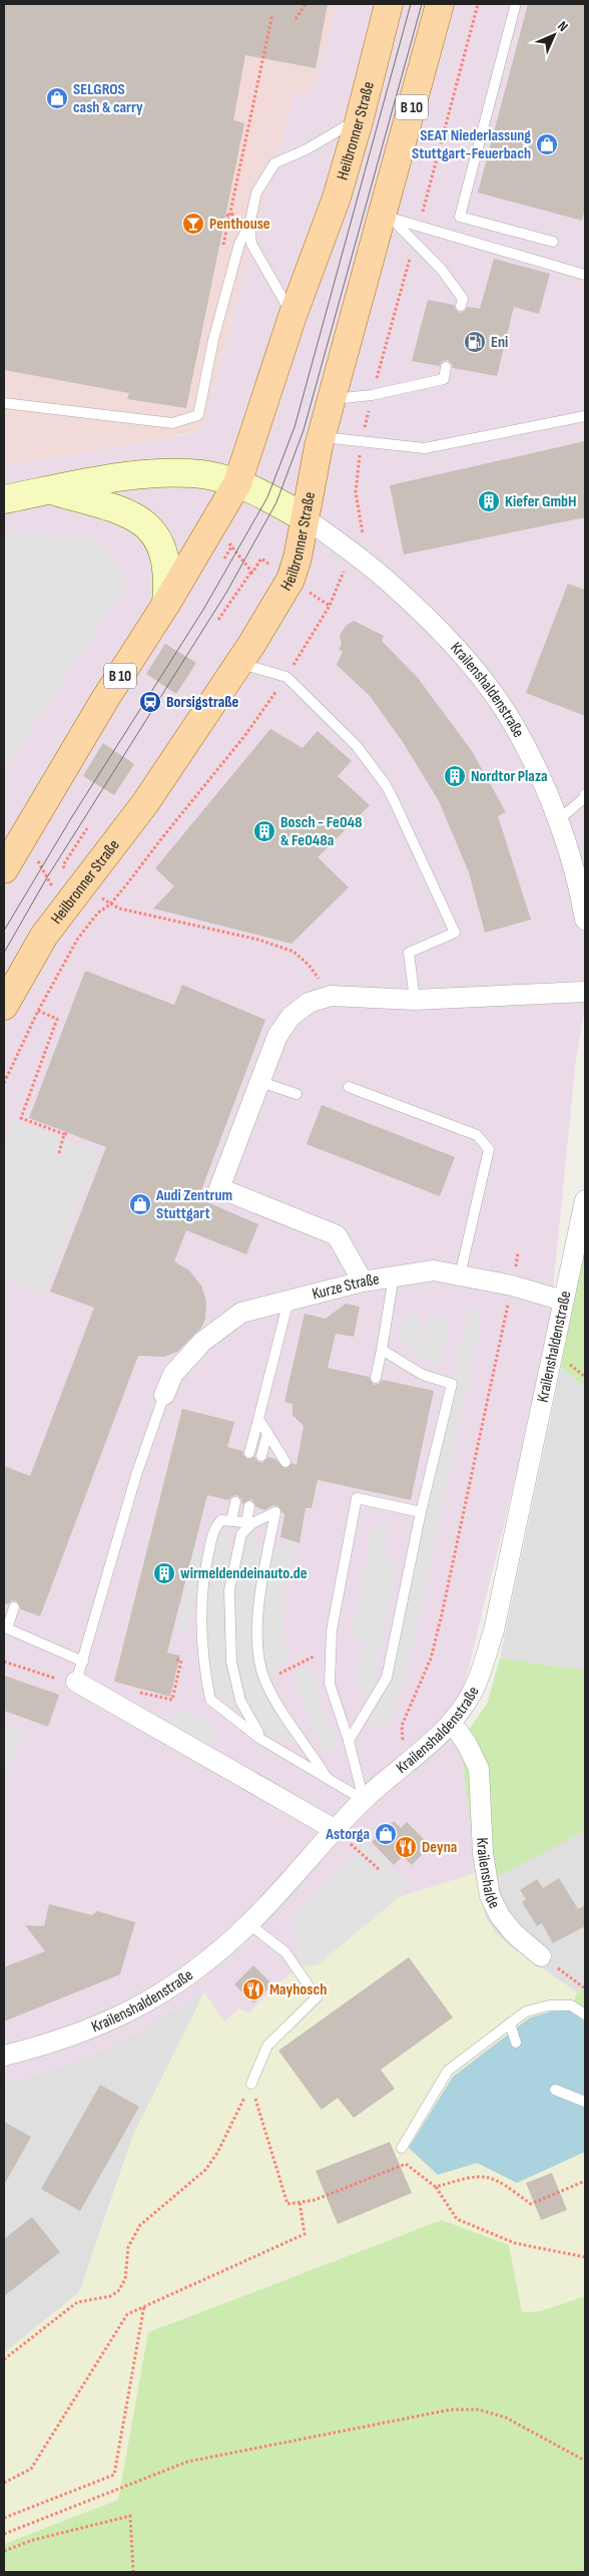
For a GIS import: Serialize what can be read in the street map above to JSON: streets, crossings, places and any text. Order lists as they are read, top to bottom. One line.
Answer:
{"streets":{"main road":["B 10","Heilbronner Straße"],"street":["Krailenshaldenstraße","Kurze Straße","Krailenshalde"]},"crossings":[["Heilbronner Straße","Krailenshaldenstraße"],["Krailenshaldenstraße","Kurze Straße"],["Krailenshaldenstraße","Krailenshalde"]],"places":{"shop":["SELGROS cash & carry","SEAT Niederlassung Stuttgart-Feuerbach","Audi Zentrum Stuttgart","Astorga"],"bar":["Penthouse"],"fuel station":["Eni"],"building":["Kiefer GmbH","Nordtor Plaza","Bosch - Fe048 & Fe048a","wirmeldendeinauto.de"],"station":["Borsigstraße"],"restaurant":["Deyna","Mayhosch"]},"north":"top right"}
